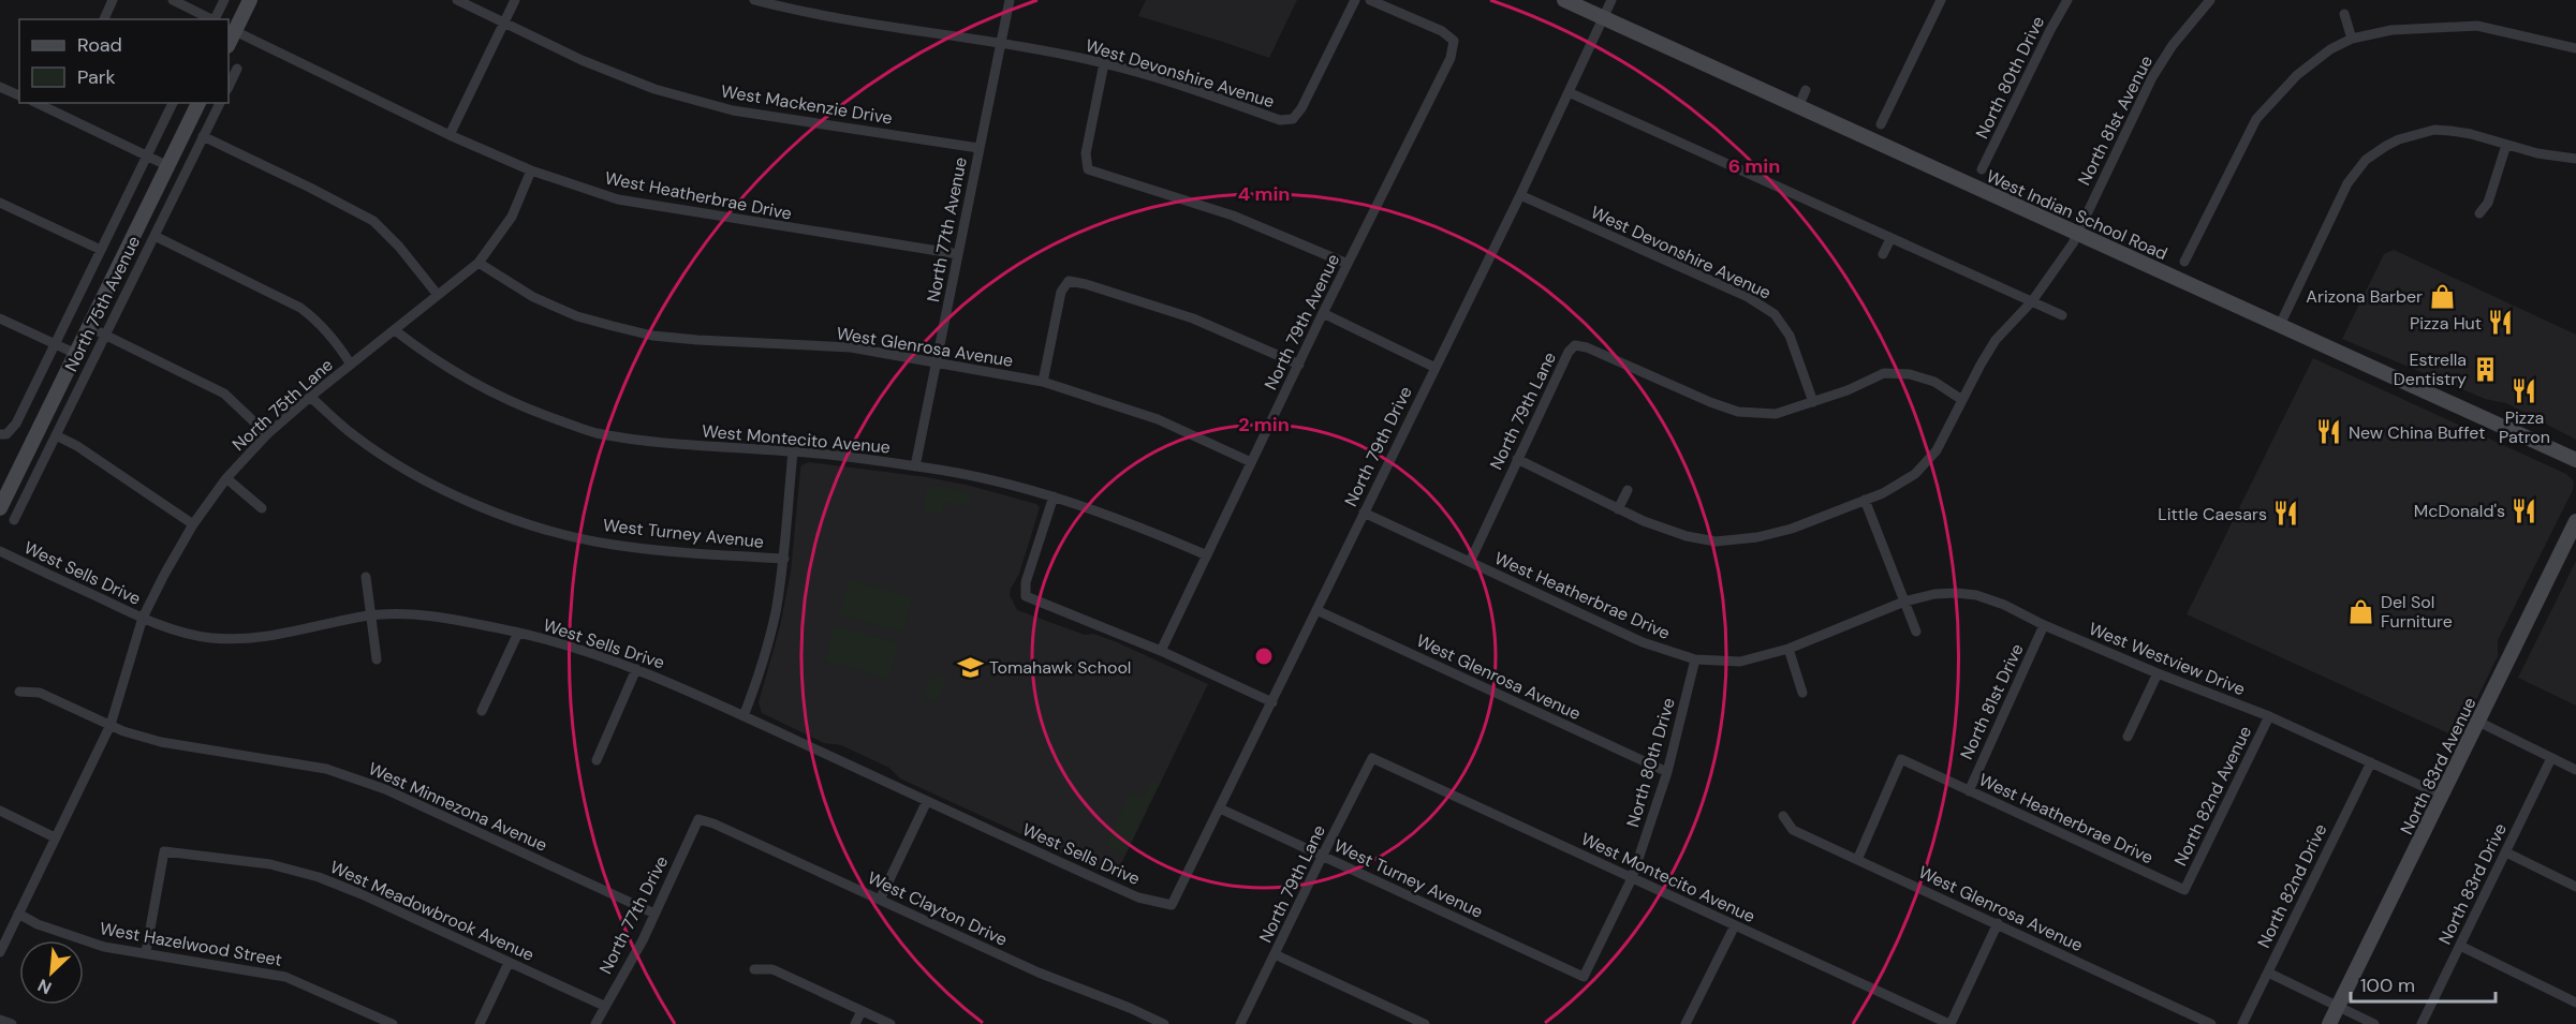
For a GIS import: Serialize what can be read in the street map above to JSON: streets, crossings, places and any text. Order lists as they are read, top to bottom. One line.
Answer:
{"streets":{"main road":["West Indian School Road","North 75th Avenue","North 83rd Avenue"],"street":["West Devonshire Avenue","North 80th Drive","West Mackenzie Drive","North 81st Avenue","West Heatherbrae Drive","North 77th Avenue","North 79th Avenue","West Glenrosa Avenue","North 75th Lane","North 79th Lane","West Montecito Avenue","North 79th Drive","West Turney Avenue","West Sells Drive","West Westview Drive","North 81st Drive","North 82nd Avenue","West Minnezona Avenue","North 83rd Drive","North 82nd Drive","West Clayton Drive","West Meadowbrook Avenue","North 77th Drive","West Hazelwood Street"]},"crossings":[["West Devonshire Avenue","North 77th Avenue"],["West Devonshire Avenue","North 79th Lane"],["West Devonshire Avenue","North 79th Drive"],["North 80th Drive","West Heatherbrae Drive"],["North 80th Drive","West Glenrosa Avenue"],["North 80th Drive","West Montecito Avenue"],["North 80th Drive","West Turney Avenue"],["West Mackenzie Drive","North 77th Avenue"],["North 81st Avenue","West Indian School Road"],["West Heatherbrae Drive","North 77th Avenue"],["West Heatherbrae Drive","West Glenrosa Avenue"],["West Heatherbrae Drive","North 75th Lane"],["West Heatherbrae Drive","North 79th Lane"],["West Heatherbrae Drive","North 79th Drive"],["West Heatherbrae Drive","West Westview Drive"],["West Heatherbrae Drive","North 81st Drive"],["West Heatherbrae Drive","North 82nd Avenue"],["West Indian School Road","North 79th Drive"],["North 77th Avenue","West Glenrosa Avenue"],["North 77th Avenue","West Montecito Avenue"],["North 79th Avenue","West Glenrosa Avenue"],["North 79th Avenue","West Montecito Avenue"],["West Glenrosa Avenue","North 75th Lane"],["West Glenrosa Avenue","North 79th Drive"],["North 75th Lane","West Montecito Avenue"],["North 75th Lane","West Turney Avenue"],["North 75th Lane","West Sells Drive"],["North 75th Lane","West Minnezona Avenue"],["North 75th Lane","West Hazelwood Street"],["North 79th Lane","West Montecito Avenue"],["North 79th Lane","West Turney Avenue"],["North 79th Drive","West Turney Avenue"],["North 79th Drive","West Sells Drive"],["West Westview Drive","North 81st Drive"],["West Westview Drive","North 83rd Avenue"],["West Westview Drive","North 82nd Avenue"],["West Westview Drive","North 82nd Drive"],["West Minnezona Avenue","North 77th Drive"],["West Clayton Drive","North 77th Drive"],["West Meadowbrook Avenue","North 77th Drive"],["West Meadowbrook Avenue","West Hazelwood Street"]],"places":{"shop":["Arizona Barber","Del Sol Furniture"],"restaurant":["Pizza Hut","Pizza Patron","New China Buffet","McDonald's","Little Caesars"],"building":["Estrella Dentistry"],"school or university":["Tomahawk School"]},"legend":["Road","Park"],"scale_bar":"100 m","north":"bottom left","rings":["6 min","4 min","2 min"]}
